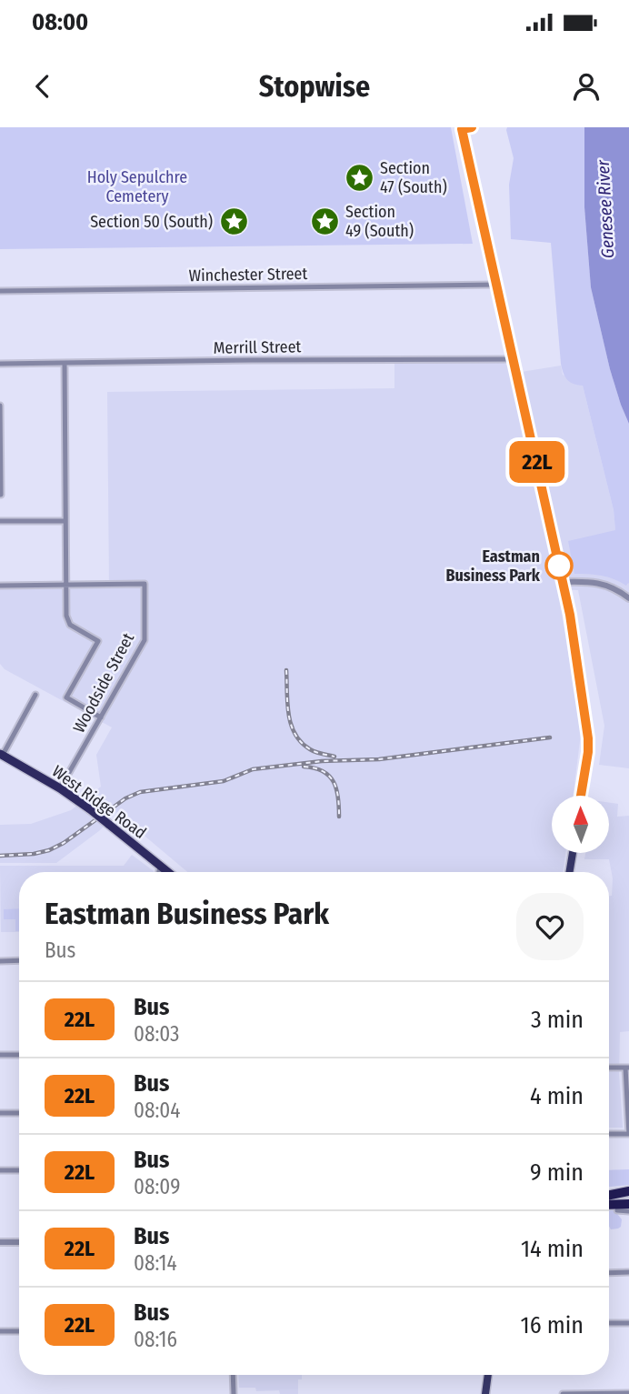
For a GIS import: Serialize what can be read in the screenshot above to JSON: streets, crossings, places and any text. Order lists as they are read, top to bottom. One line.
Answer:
{"streets":{"highway":["West Ridge Road"],"street":["Winchester Street","Merrill Street","Woodside Street"]},"crossings":[["Woodside Street","West Ridge Road"]],"water":["Genesee River"],"parks":["Holy Sepulchre Cemetery"],"places":{"place":["Section 47 (South)","Section 49 (South)","Section 50 (South)"],"other":["Eastman Business Park"]},"lines":["bus line 22L"],"north":"top","page":{"status":"08:00","header":"Stopwise","on_map":"22L","heading":["Eastman Business Park","Bus"],"list":[{"mark":"22L","name":"Bus","note":"08:03","value":"3 min"},{"mark":"22L","name":"Bus","note":"08:04","value":"4 min"},{"mark":"22L","name":"Bus","note":"08:09","value":"9 min"},{"mark":"22L","name":"Bus","note":"08:14","value":"14 min"},{"mark":"22L","name":"Bus","note":"08:16","value":"16 min"}]}}
